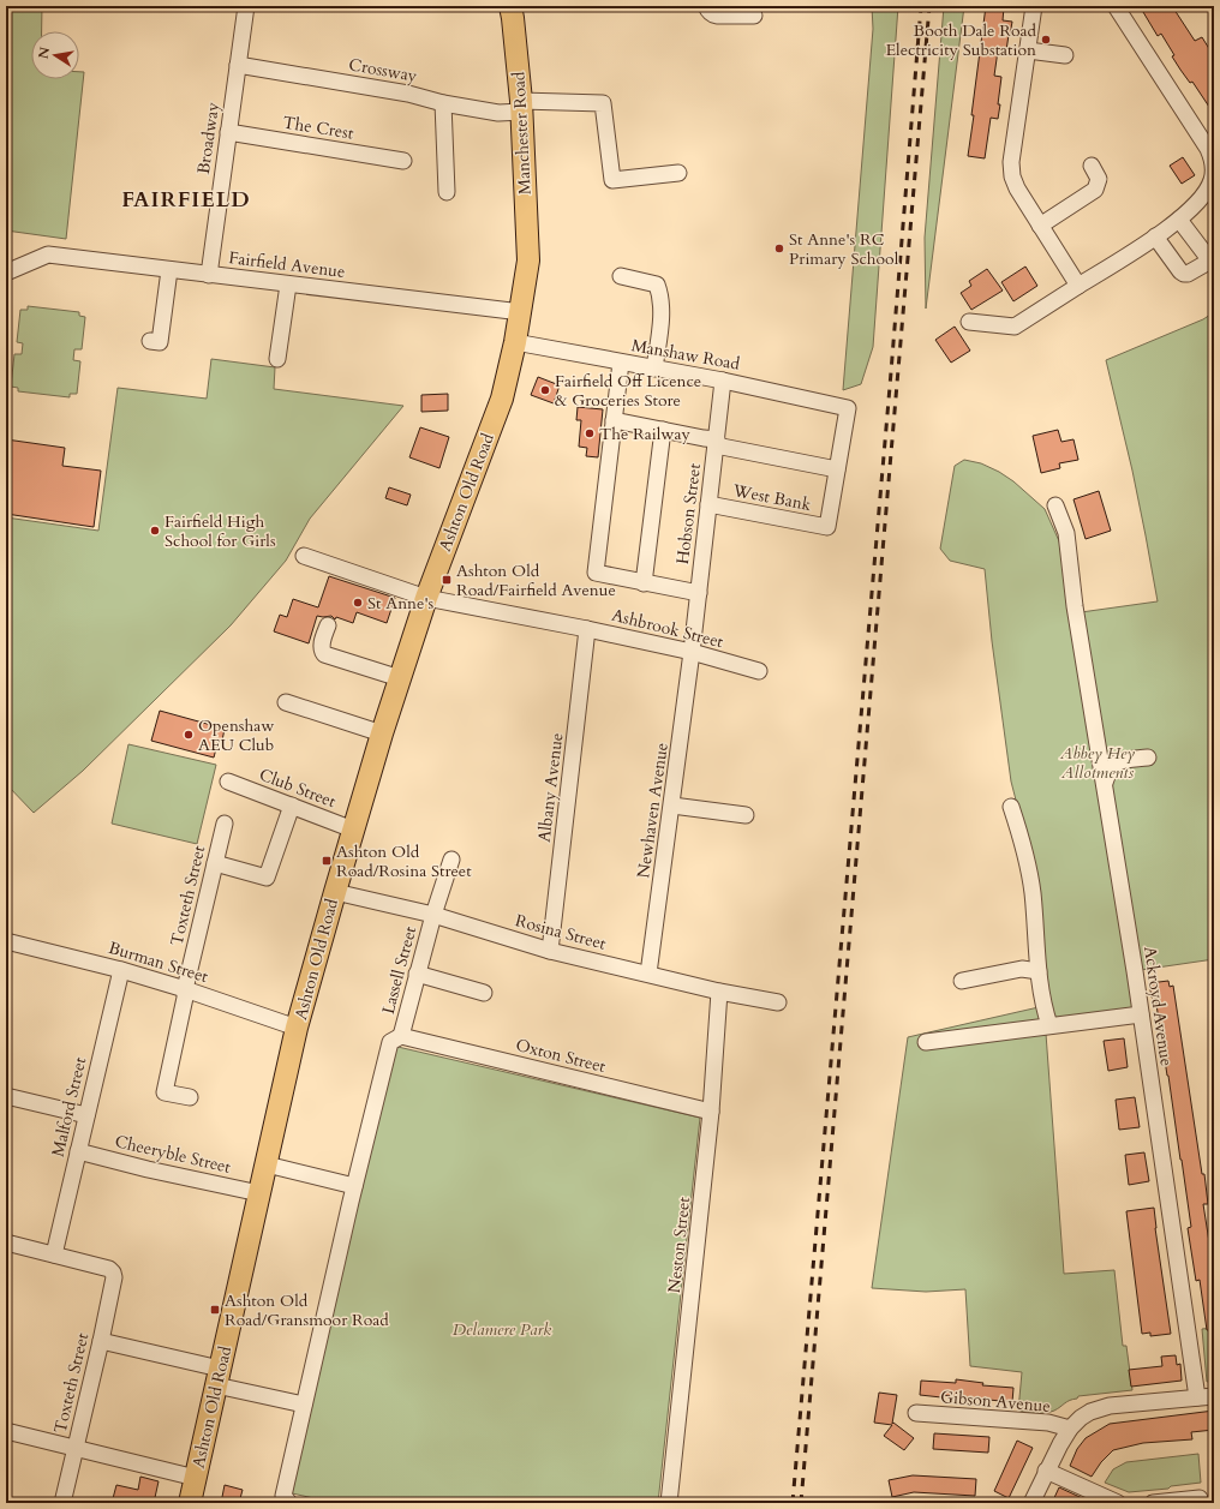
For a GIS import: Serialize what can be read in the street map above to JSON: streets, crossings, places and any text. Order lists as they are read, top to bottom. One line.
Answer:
{"streets":{"highway":["Manchester Road","Ashton Old Road"],"street":["Crossway","The Crest","Broadway","Fairfield Avenue","Manshaw Road","West Bank","Hobson Street","Ashbrook Street","Club Street","Albany Avenue","Newhaven Avenue","Toxteth Street","Rosina Street","Burman Street","Lassell Street","Ackroyd Avenue","Oxton Street","Malford Street","Cheeryble Street","Neston Street","Gibson Avenue"]},"crossings":[["Crossway","Manchester Road"],["Crossway","Broadway"],["The Crest","Broadway"],["Manchester Road","Ashton Old Road"],["Broadway","Fairfield Avenue"],["Fairfield Avenue","Ashton Old Road"],["Manshaw Road","Ashton Old Road"],["Manshaw Road","West Bank"],["Manshaw Road","Hobson Street"],["Ashton Old Road","Ashbrook Street"],["Ashton Old Road","Club Street"],["Ashton Old Road","Rosina Street"],["Ashton Old Road","Burman Street"],["Ashton Old Road","Cheeryble Street"],["West Bank","Hobson Street"],["Hobson Street","Ashbrook Street"],["Hobson Street","Newhaven Avenue"],["Ashbrook Street","Albany Avenue"],["Ashbrook Street","Newhaven Avenue"],["Albany Avenue","Rosina Street"],["Newhaven Avenue","Rosina Street"],["Toxteth Street","Burman Street"],["Toxteth Street","Malford Street"],["Rosina Street","Lassell Street"],["Rosina Street","Neston Street"],["Burman Street","Malford Street"],["Lassell Street","Oxton Street"],["Oxton Street","Neston Street"],["Malford Street","Cheeryble Street"]],"districts":["FAIRFIELD"],"parks":["Abbey Hey Allotments","Delamere Park"],"places":{"other":["Booth Dale Road Electricity Substation","St Anne's RC Primary School","Fairfield Off Licence & Groceries Store","The Railway","Fairfield High School for Girls","St Anne's","Openshaw AEU Club"],"transit":["Ashton Old Road/Fairfield Avenue","Ashton Old Road/Rosina Street","Ashton Old Road/Gransmoor Road"]},"north":"left"}
